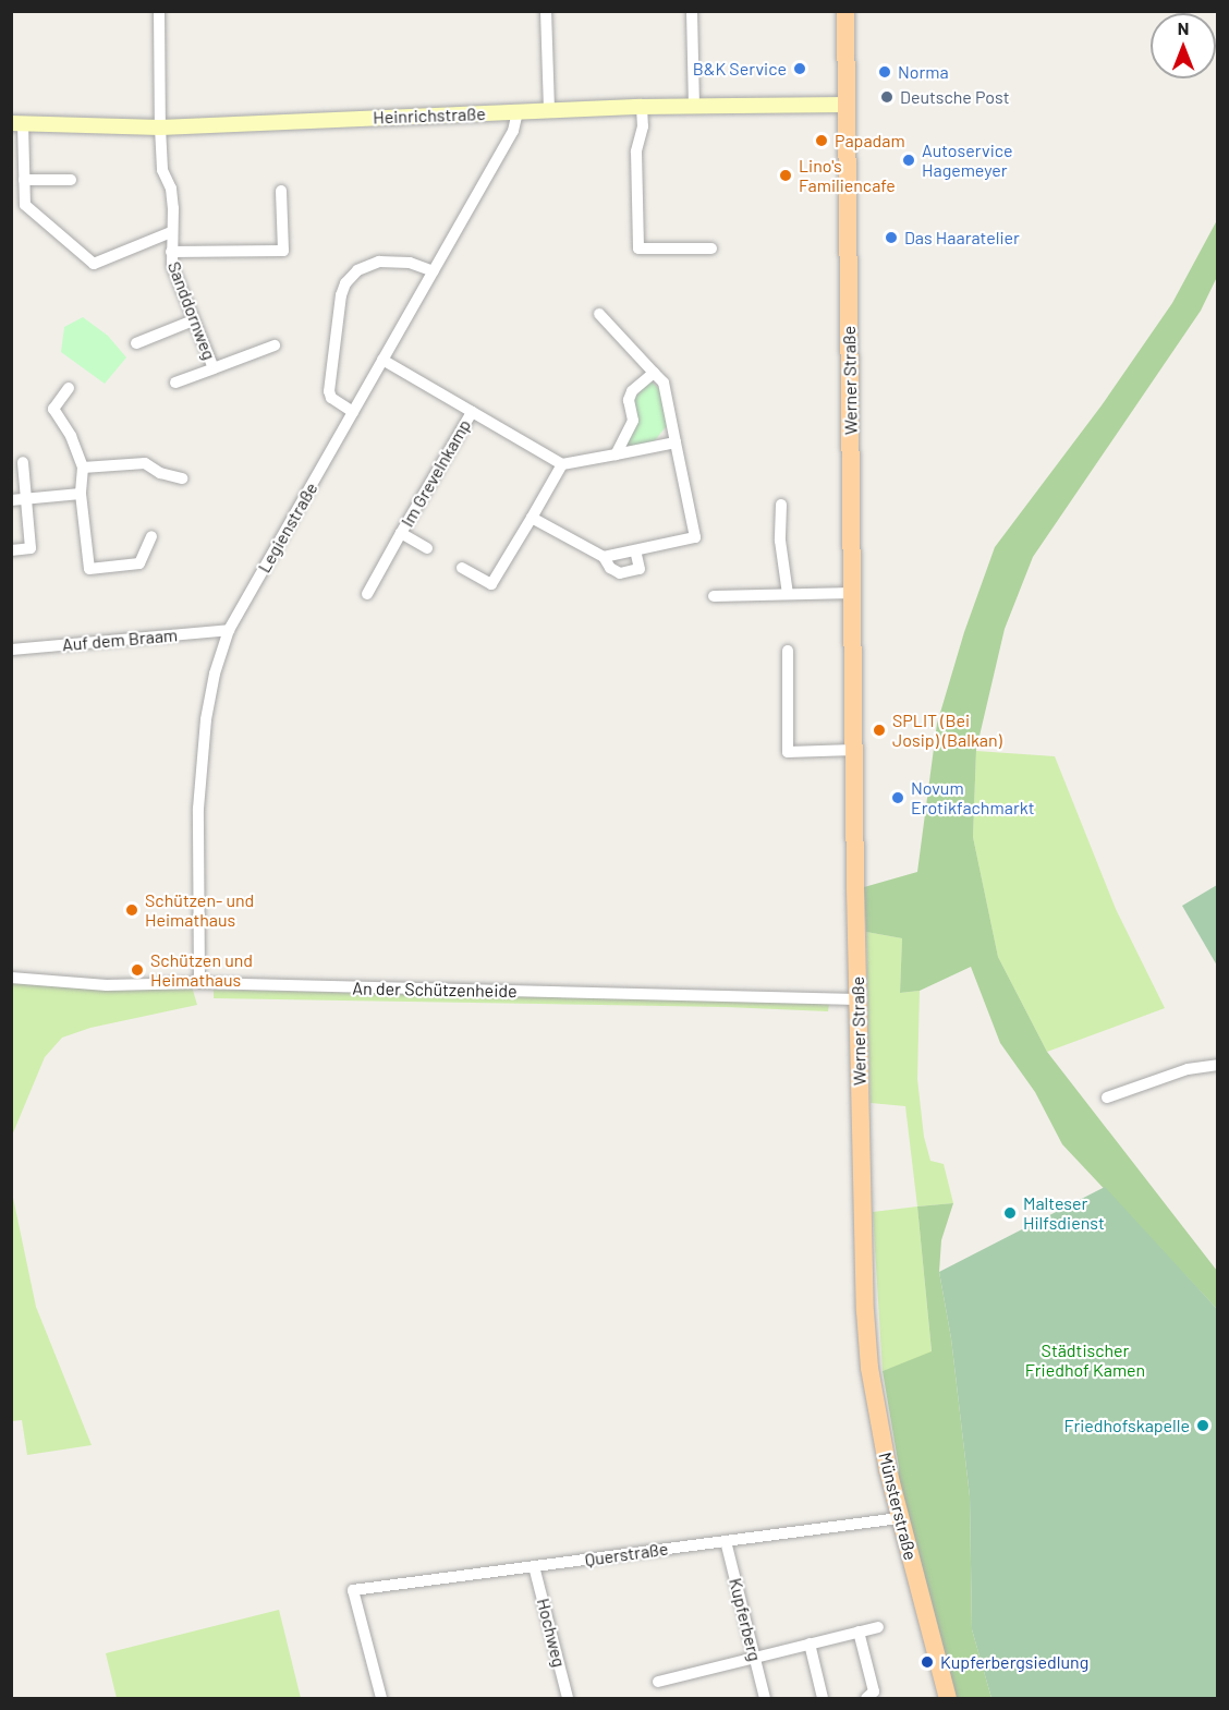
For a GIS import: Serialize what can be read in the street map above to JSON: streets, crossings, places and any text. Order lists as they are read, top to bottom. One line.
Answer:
{"streets":{"main road":["Werner Straße","Münsterstraße"],"street":["Heinrichstraße","Sanddornweg","Im Grevelnkamp","Legienstraße","Auf dem Braam","An der Schützenheide","Querstraße","Kupferberg","Hochweg"]},"crossings":[["Heinrichstraße","Sanddornweg"],["Heinrichstraße","Werner Straße"],["Heinrichstraße","Legienstraße"],["Werner Straße","An der Schützenheide"],["Werner Straße","Münsterstraße"],["Im Grevelnkamp","Legienstraße"],["Legienstraße","Auf dem Braam"],["Legienstraße","An der Schützenheide"],["Münsterstraße","Querstraße"],["Querstraße","Kupferberg"],["Querstraße","Hochweg"]],"parks":["Städtischer Friedhof Kamen"],"places":["B&K Service","Norma","Deutsche Post","Papadam","Autoservice Hagemeyer","Lino's Familiencafe","Das Haaratelier","SPLIT (Bei Josip) (Balkan)","Novum Erotikfachmarkt","Schützen- und Heimathaus","Schützen und Heimathaus","Malteser Hilfsdienst","Friedhofskapelle","Kupferbergsiedlung"],"north":"top"}
